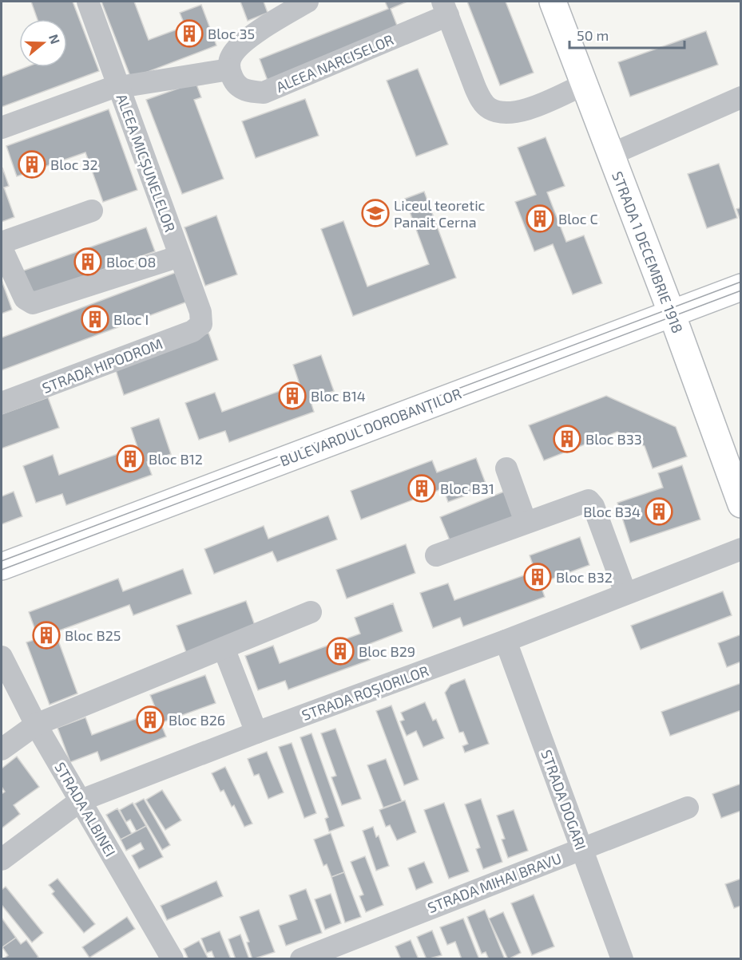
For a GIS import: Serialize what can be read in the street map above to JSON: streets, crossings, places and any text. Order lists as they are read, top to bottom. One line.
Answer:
{"streets":{"main road":["STRADA 1 DECEMBRIE 1918","BULEVARDUL DOROBANȚILOR"],"street":["ALEEA NARCISELOR","ALEEA MICȘUNELELOR","STRADA HIPODROM","STRADA ROȘIORILOR","STRADA DOGARI","STRADA ALBINEI","STRADA MIHAI BRAVU"]},"crossings":[["ALEEA MICȘUNELELOR","STRADA HIPODROM"],["STRADA 1 DECEMBRIE 1918","BULEVARDUL DOROBANȚILOR"],["STRADA ROȘIORILOR","STRADA DOGARI"],["STRADA ROȘIORILOR","STRADA ALBINEI"],["STRADA DOGARI","STRADA MIHAI BRAVU"]],"places":{"building":["Bloc 35","Bloc 32","Bloc C","Bloc O8","Bloc I","Bloc B14","Bloc B33","Bloc B12","Bloc B31","Bloc B34","Bloc B32","Bloc B25","Bloc B29","Bloc B26"],"school or university":["Liceul teoretic Panait Cerna"]},"scale_bar":"50 m","north":"right"}
